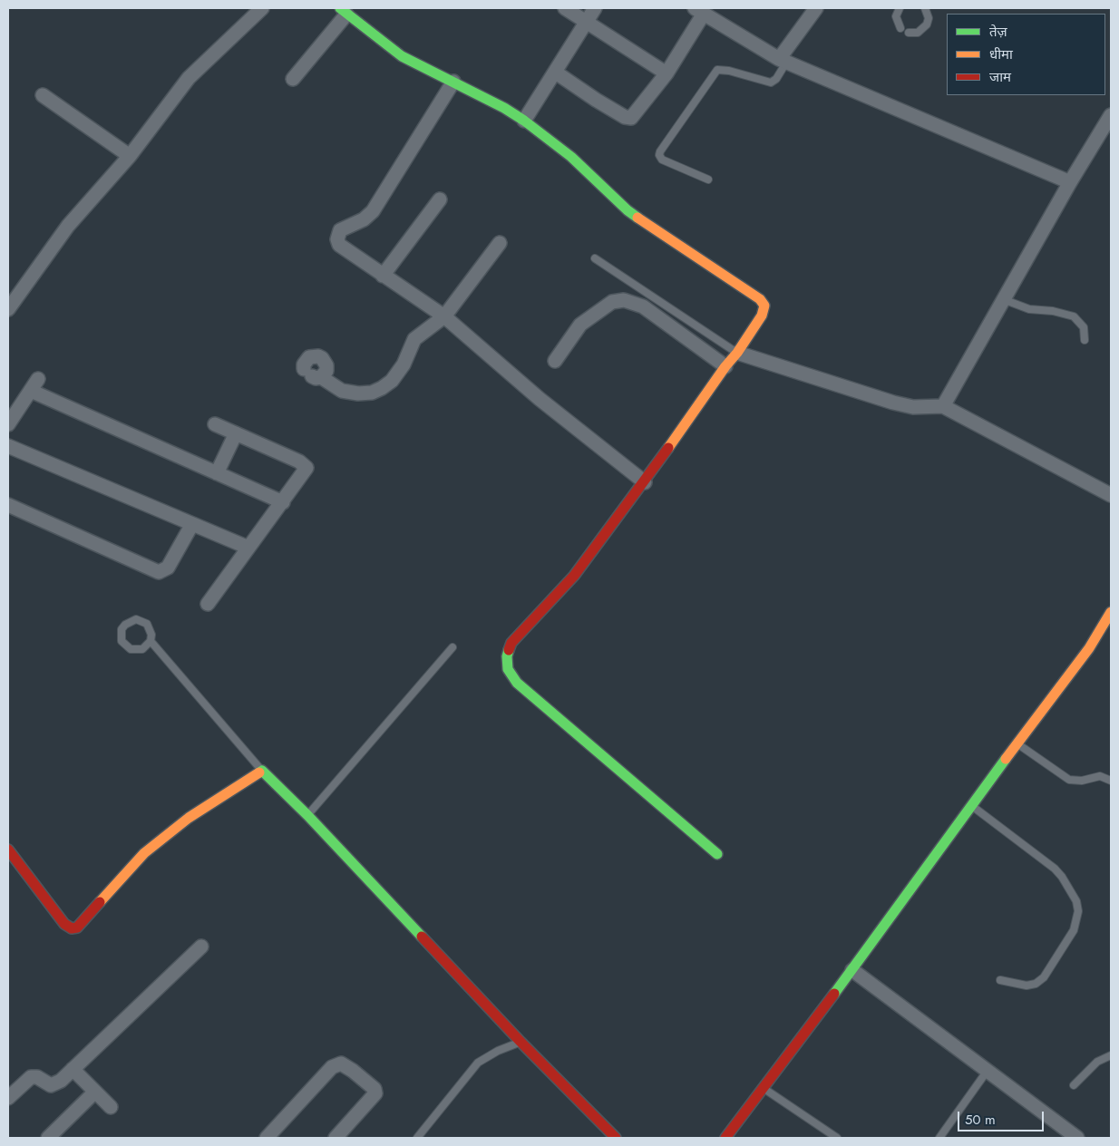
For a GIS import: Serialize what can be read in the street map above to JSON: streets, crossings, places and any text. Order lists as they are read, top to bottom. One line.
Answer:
{"legend":["तेज़","धीमा","जाम"],"scale_bar":"50 m"}
